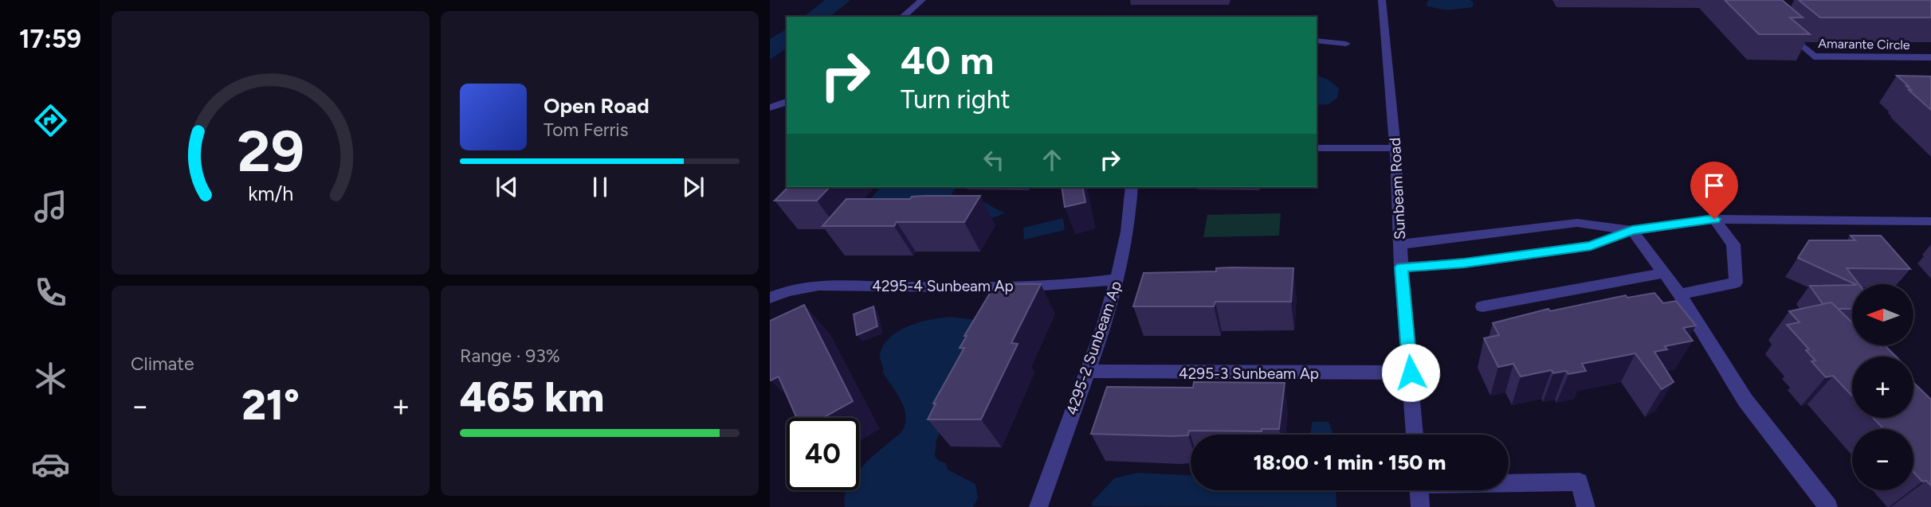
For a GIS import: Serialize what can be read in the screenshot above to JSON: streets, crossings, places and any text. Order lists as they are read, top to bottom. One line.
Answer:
{"streets":{"street":["Amarante Circle","Sunbeam Road","4295-4 Sunbeam Ap","4295-2 Sunbeam Ap","4295-3 Sunbeam Ap"]},"crossings":[["Sunbeam Road","4295-3 Sunbeam Ap"],["4295-4 Sunbeam Ap","4295-2 Sunbeam Ap"],["4295-2 Sunbeam Ap","4295-3 Sunbeam Ap"]],"north":"left","page":{"tabs":"17:59","turn":["40 m","Turn right"],"song":["Open Road","Tom Ferris"],"map_buttons":["+","−"],"tile":["Climate",["Range · 93%","465 km"]],"heat":["−","21°","+"],"limit":"40","trip":"18:00 · 1 min · 150 m","gauge":["29","km/h"]}}
